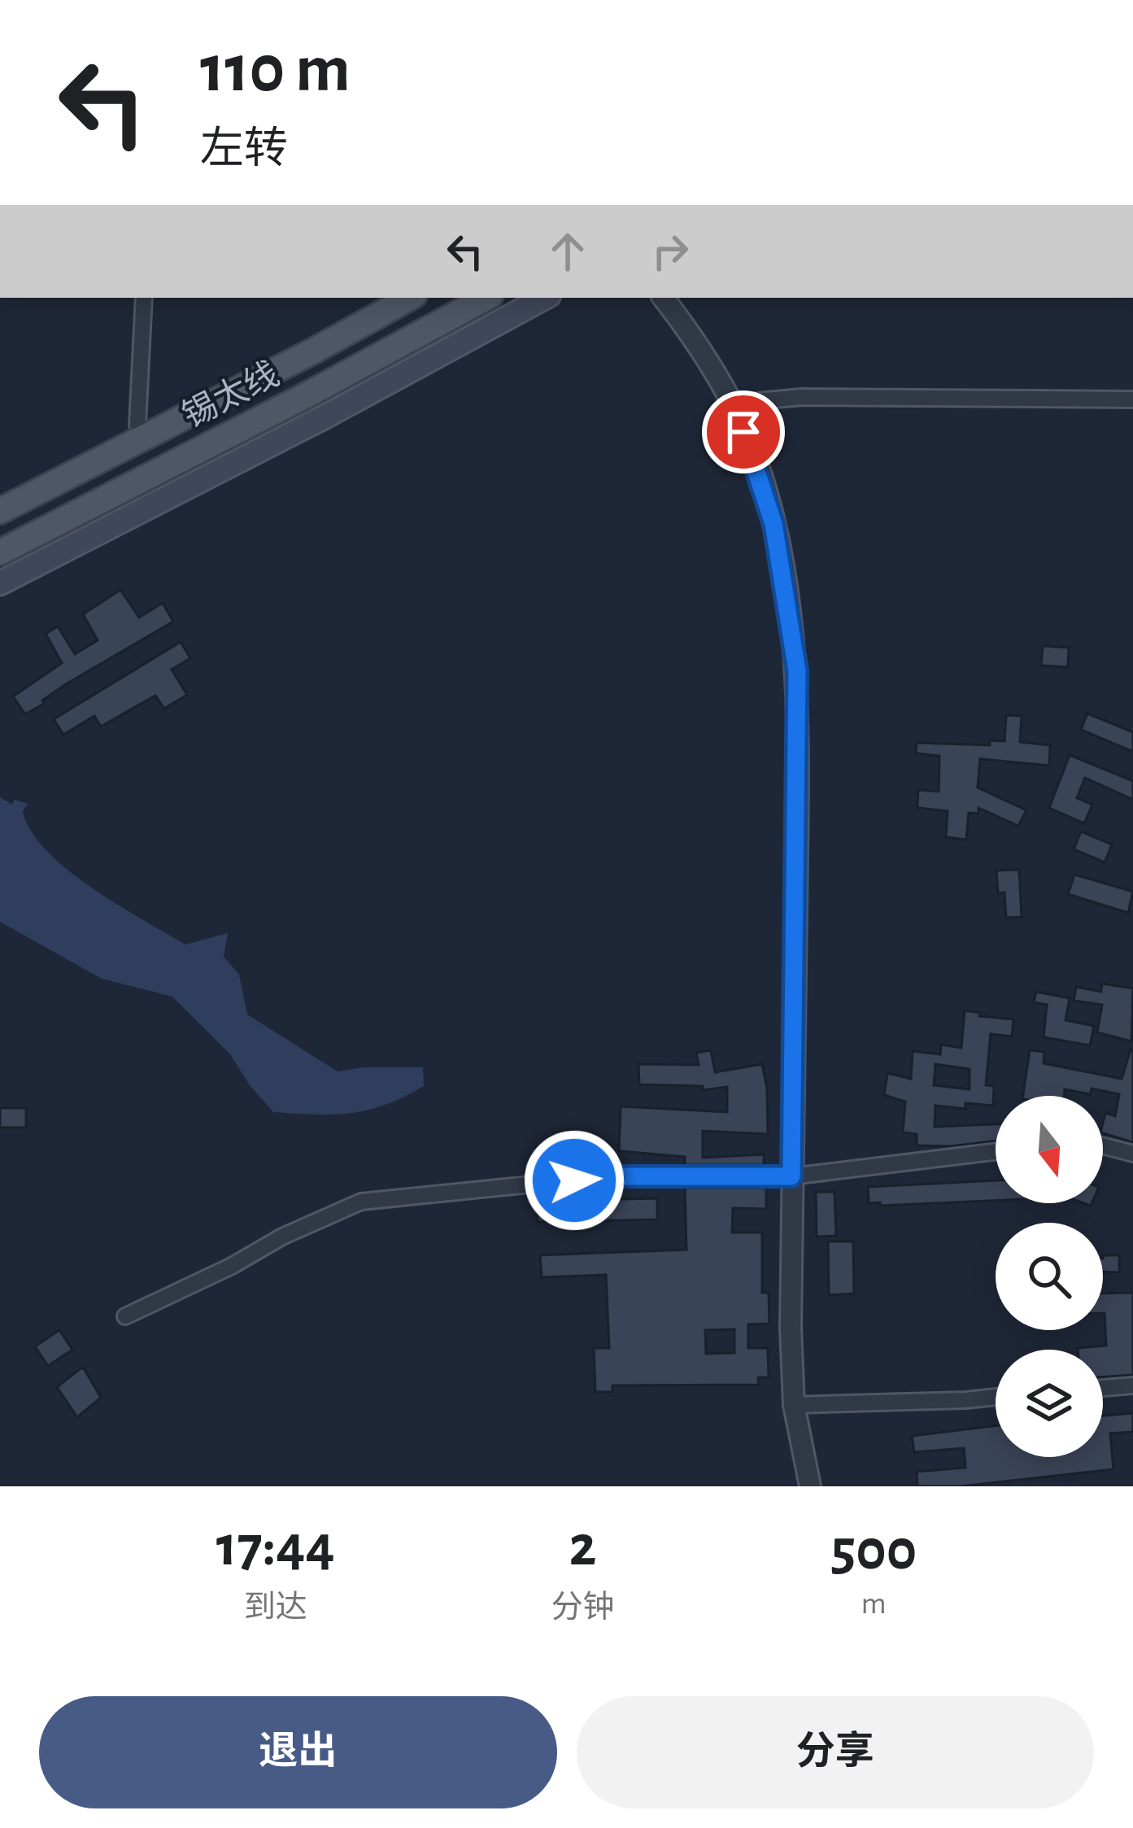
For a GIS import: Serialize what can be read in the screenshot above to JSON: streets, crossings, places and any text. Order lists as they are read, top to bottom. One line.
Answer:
{"streets":{"main road":["锡太线"]},"north":"bottom","page":{"turn":["110 m","左转"],"eta":["17:44","到达","2","分钟","500","m"],"buttons":["退出","分享"]}}
